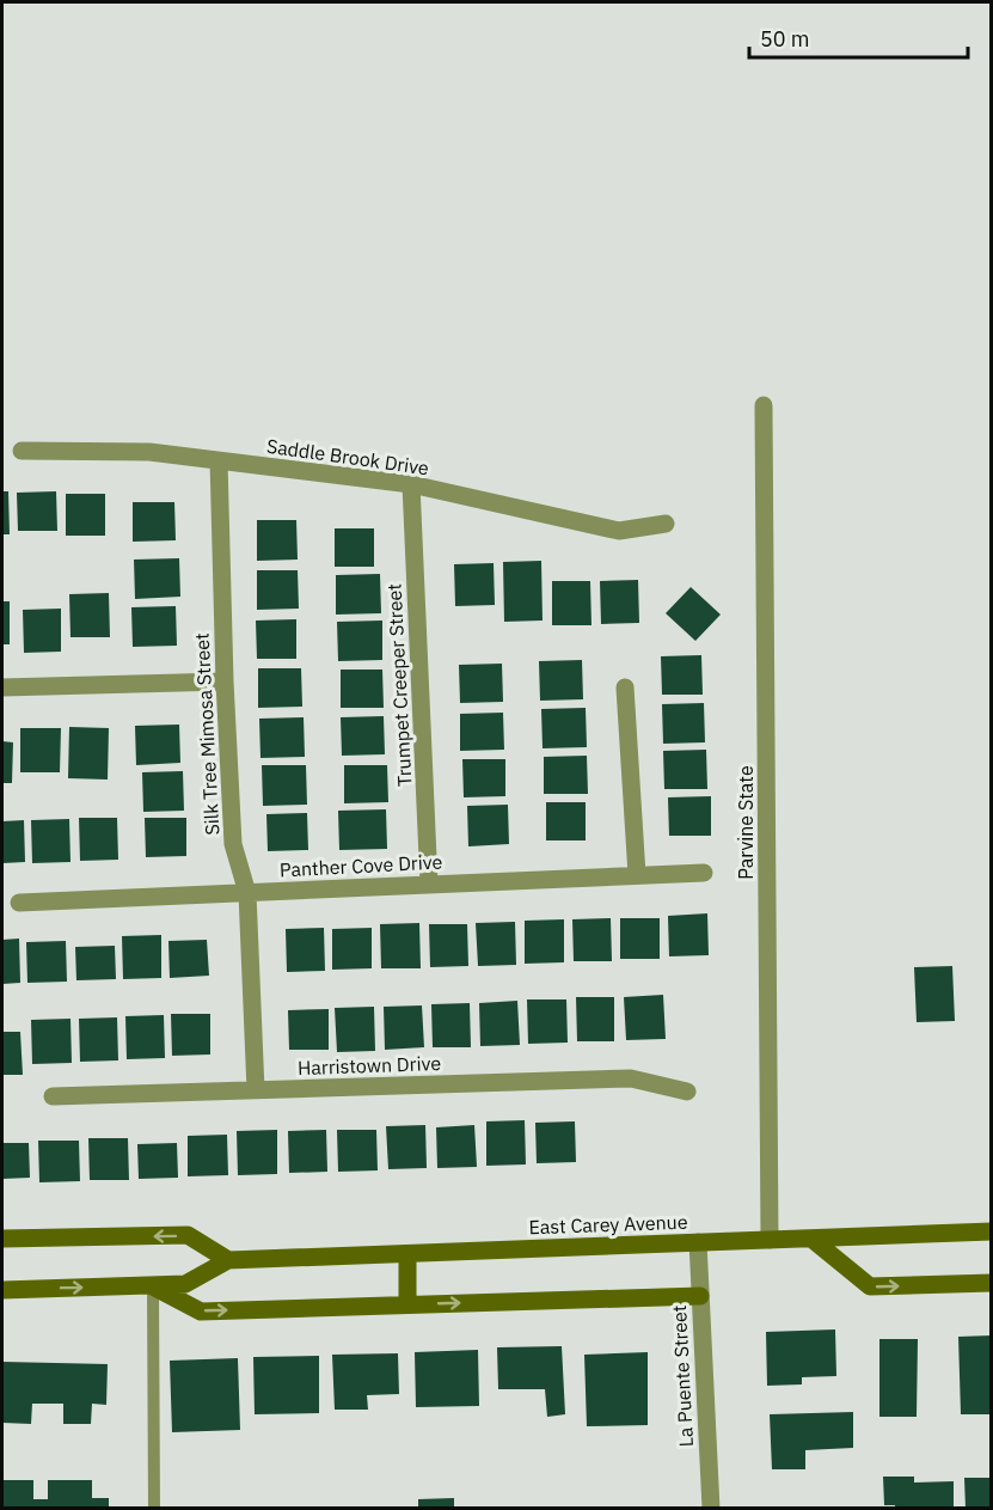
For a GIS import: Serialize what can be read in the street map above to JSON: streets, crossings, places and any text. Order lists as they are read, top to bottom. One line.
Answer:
{"streets":{"main road":["East Carey Avenue"],"street":["Saddle Brook Drive","Trumpet Creeper Street","Silk Tree Mimosa Street","Parvine State","Panther Cove Drive","Harristown Drive","La Puente Street"]},"crossings":[["Saddle Brook Drive","Trumpet Creeper Street"],["Saddle Brook Drive","Silk Tree Mimosa Street"],["Trumpet Creeper Street","Panther Cove Drive"],["Silk Tree Mimosa Street","Panther Cove Drive"],["Silk Tree Mimosa Street","Harristown Drive"],["Parvine State","East Carey Avenue"],["East Carey Avenue","La Puente Street"]],"scale_bar":"50 m"}
